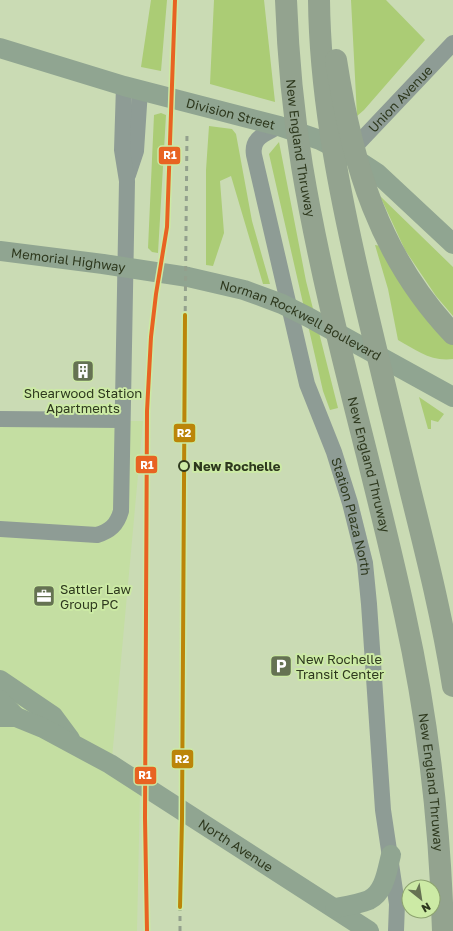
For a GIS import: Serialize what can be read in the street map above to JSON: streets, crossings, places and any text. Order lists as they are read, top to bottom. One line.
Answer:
{"streets":{"highway":["New England Thruway"],"main road":["Division Street","Memorial Highway","Norman Rockwell Boulevard","North Avenue"],"street":["Union Avenue","Station Plaza North"]},"crossings":[["Union Avenue","Division Street"],["Division Street","Station Plaza North"],["Memorial Highway","Norman Rockwell Boulevard"]],"places":{"building":["Shearwood Station Apartments"],"other":["New Rochelle"],"office":["Sattler Law Group PC"],"parking":["New Rochelle Transit Center"]},"lines":["transit line R1","transit line R2"],"north":"bottom right"}
